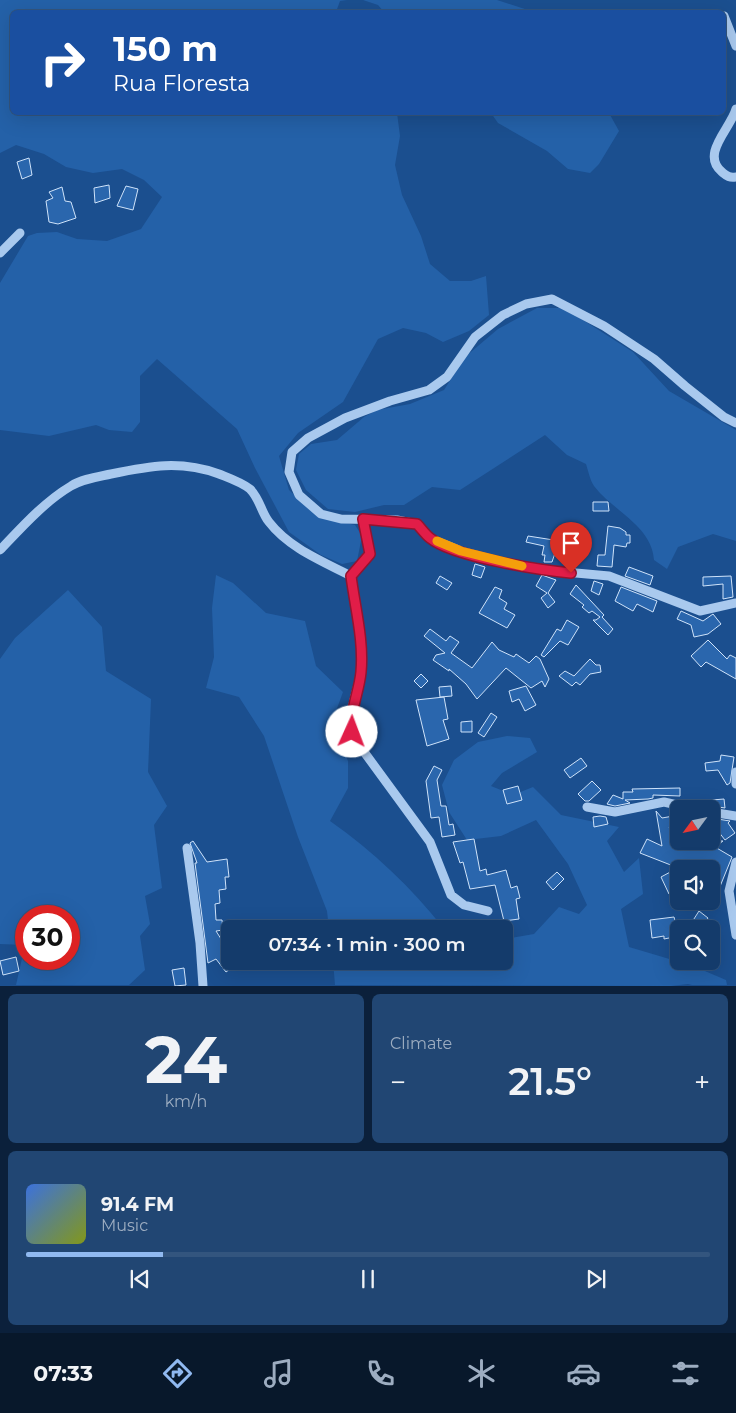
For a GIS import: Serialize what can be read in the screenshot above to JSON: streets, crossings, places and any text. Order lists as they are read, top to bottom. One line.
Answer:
{"north":"bottom left","page":{"turn":["150 m","Rua Floresta"],"limit":"30","trip":"07:34 · 1 min · 300 m","tile":[["24","km/h"],"Climate"],"heat":["−","21.5°","+"],"song":["91.4 FM","Music"],"tabs":"07:33"}}
